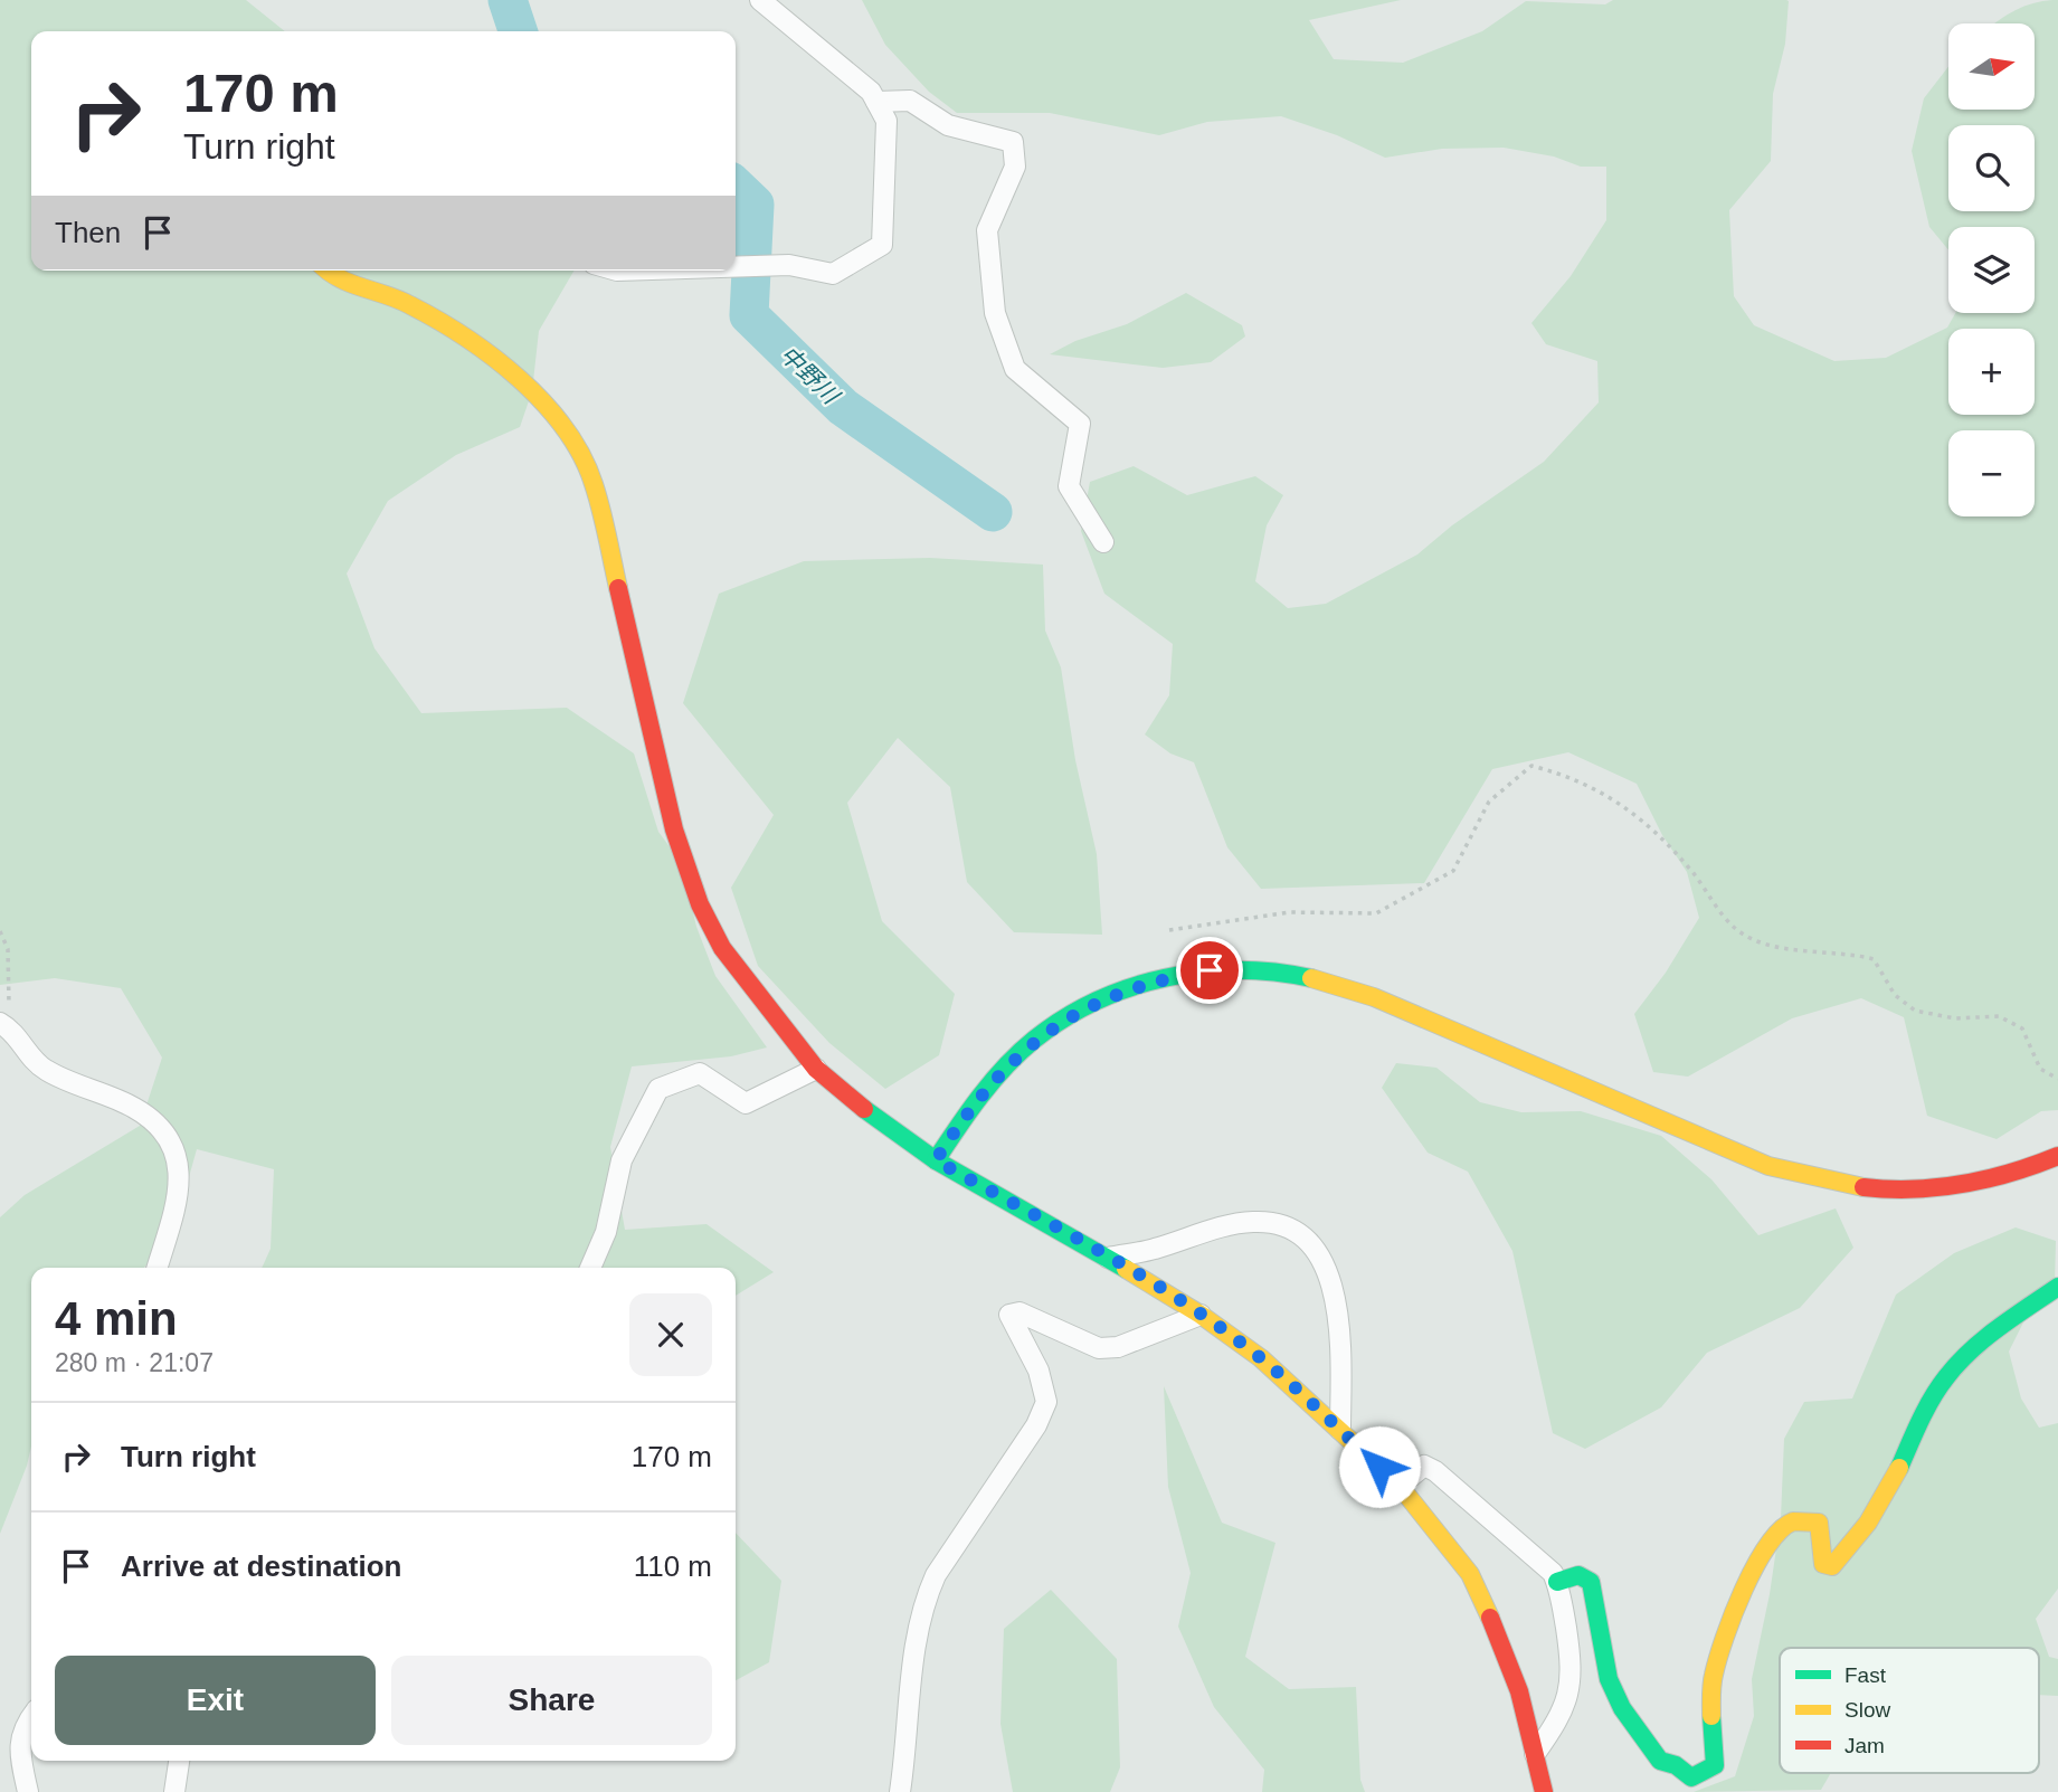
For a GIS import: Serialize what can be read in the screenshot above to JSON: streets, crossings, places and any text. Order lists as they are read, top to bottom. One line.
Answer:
{"water":["中野川"],"legend":["Fast","Slow","Jam"],"north":"right","page":{"map_buttons":["+","−"],"turn":["170 m","Turn right"],"then":"Then","heading":["4 min","280 m · 21:07"],"list":[{"name":"Turn right","value":"170 m"},{"name":"Arrive at destination","value":"110 m"}],"buttons":["Exit","Share"]}}
